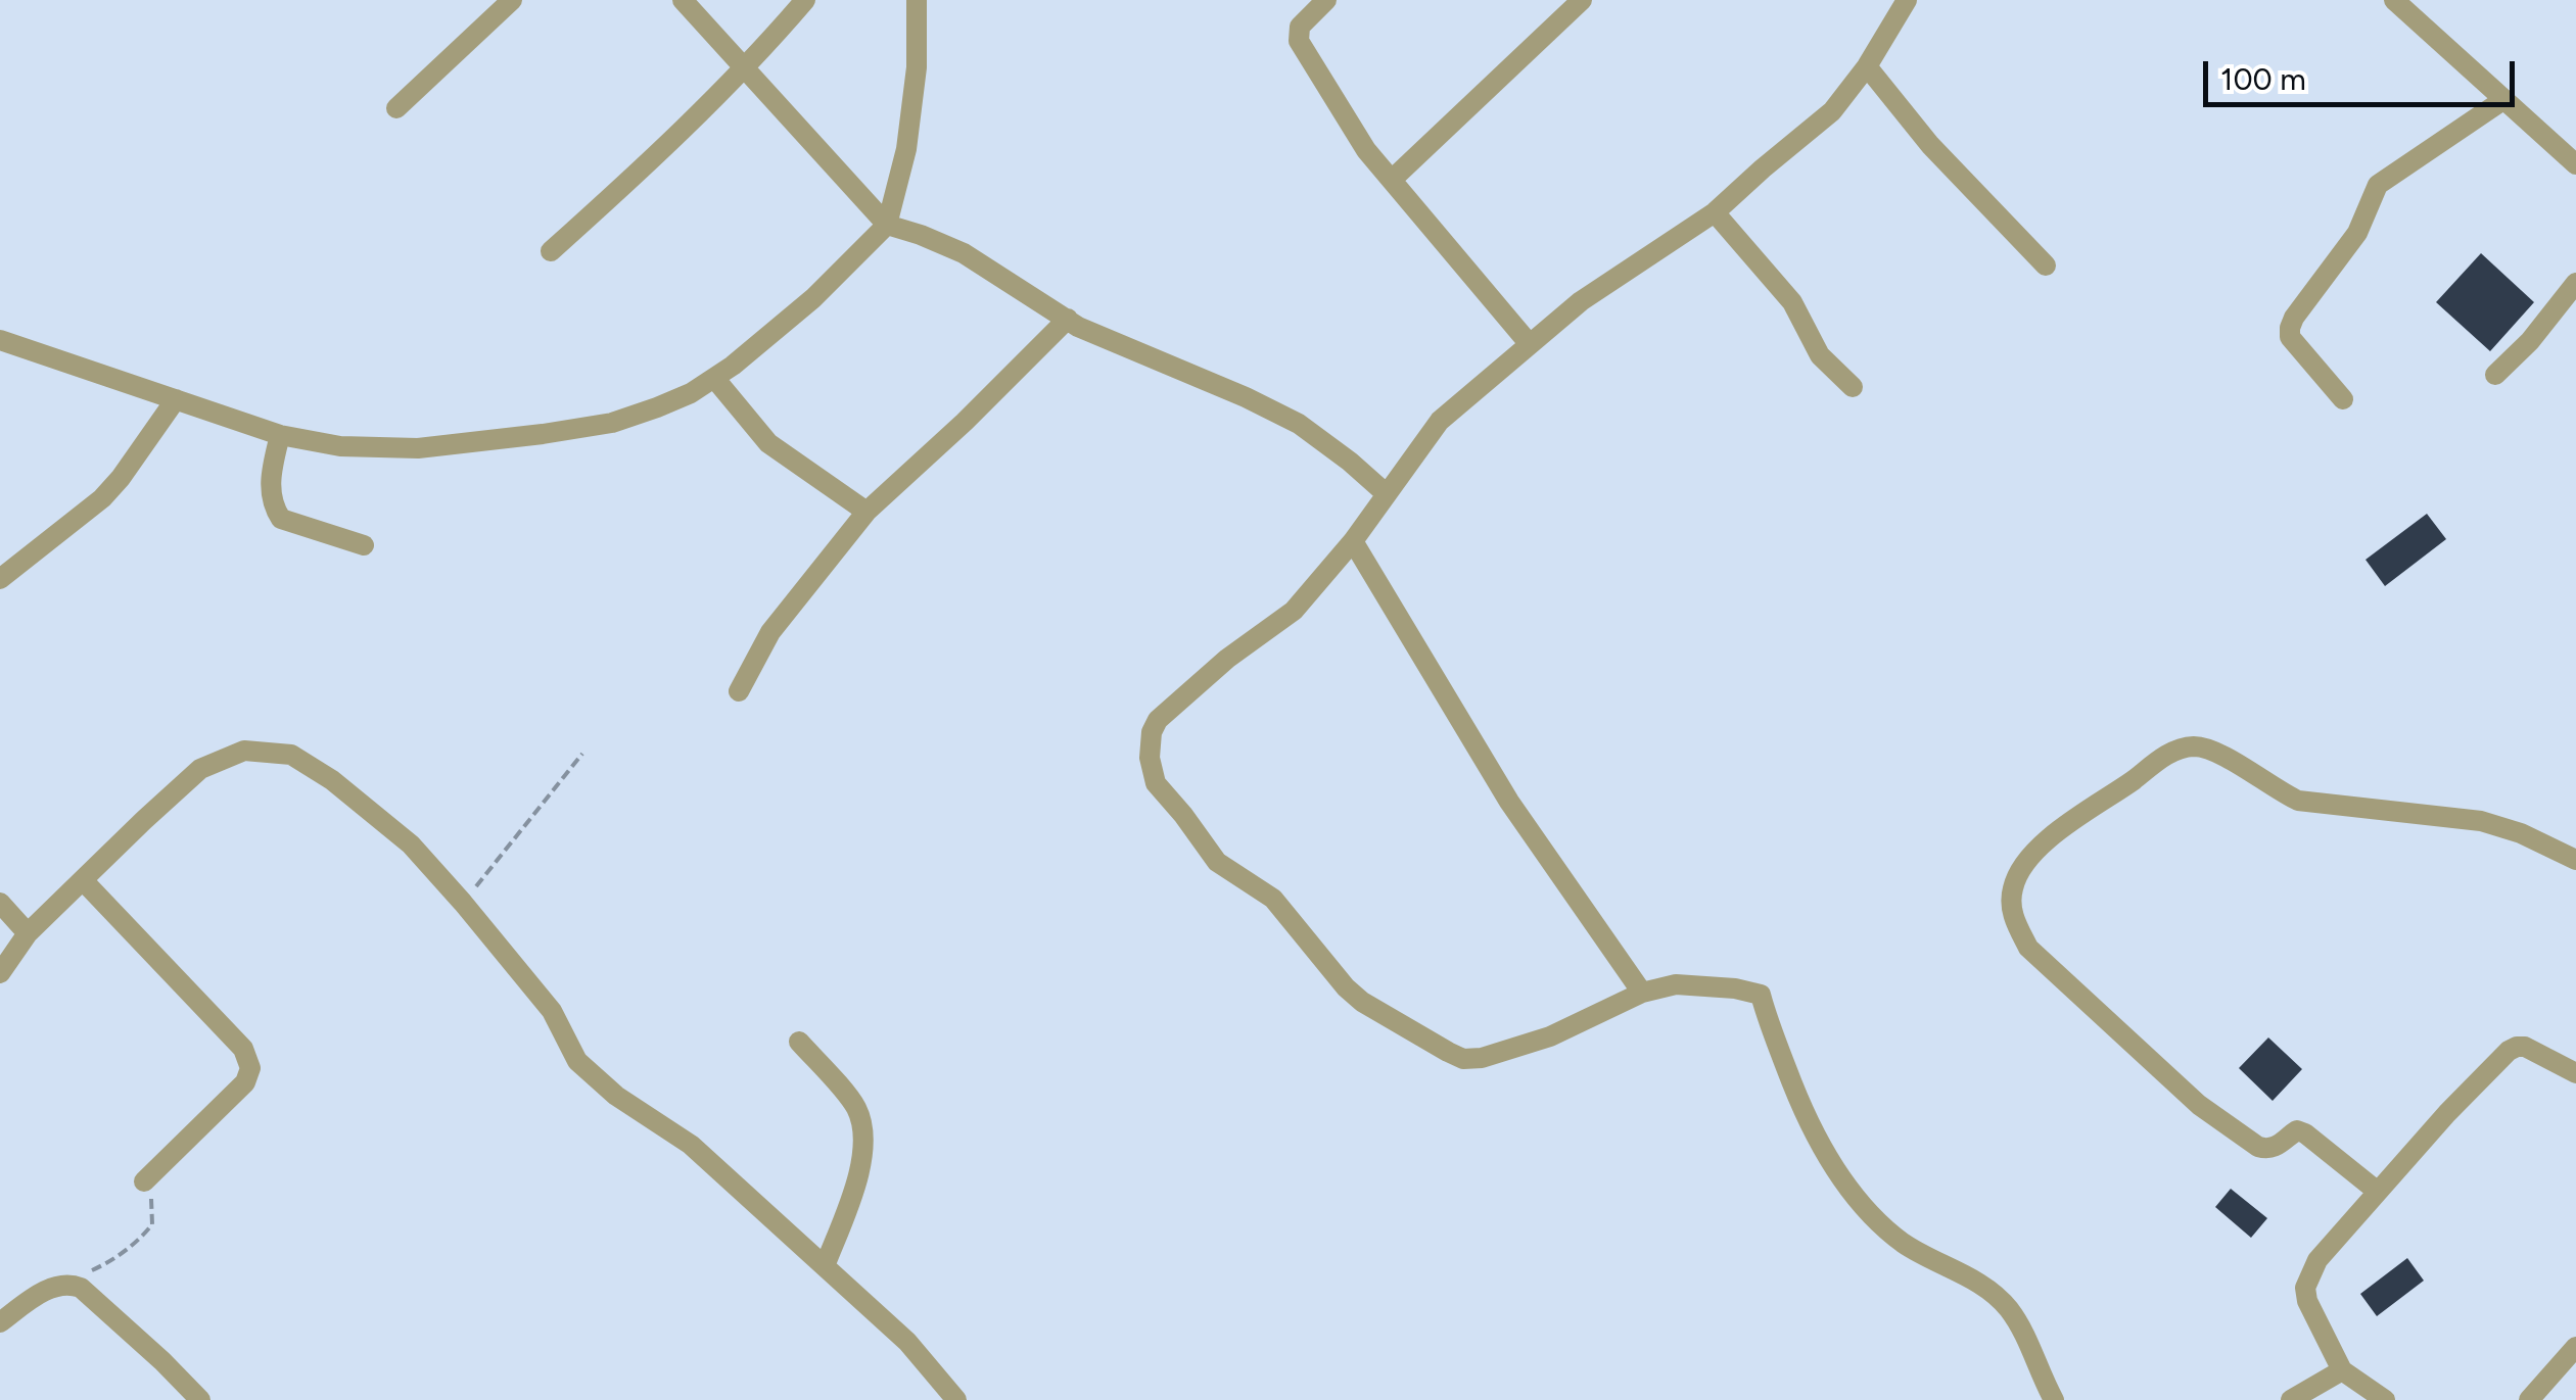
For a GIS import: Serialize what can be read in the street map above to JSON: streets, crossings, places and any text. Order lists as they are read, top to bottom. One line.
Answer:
{"scale_bar":"100 m"}
